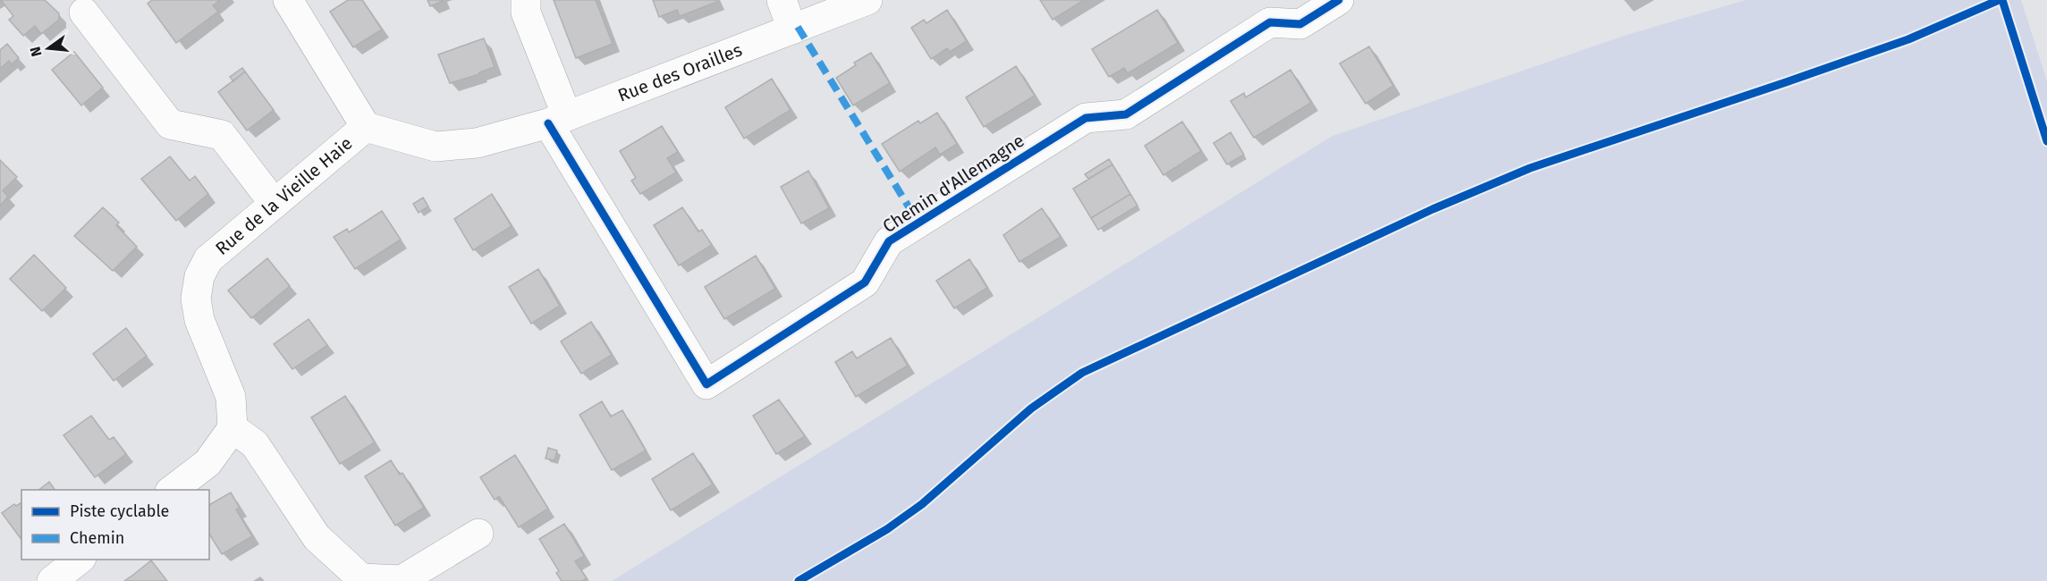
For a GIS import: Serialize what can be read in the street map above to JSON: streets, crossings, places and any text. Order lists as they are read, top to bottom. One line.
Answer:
{"streets":{"street":["Rue des Orailles","Chemin d'Allemagne","Rue de la Vieille Haie"]},"crossings":[["Rue des Orailles","Chemin d'Allemagne"],["Rue des Orailles","Rue de la Vieille Haie"]],"legend":["Piste cyclable","Chemin"],"north":"left"}
